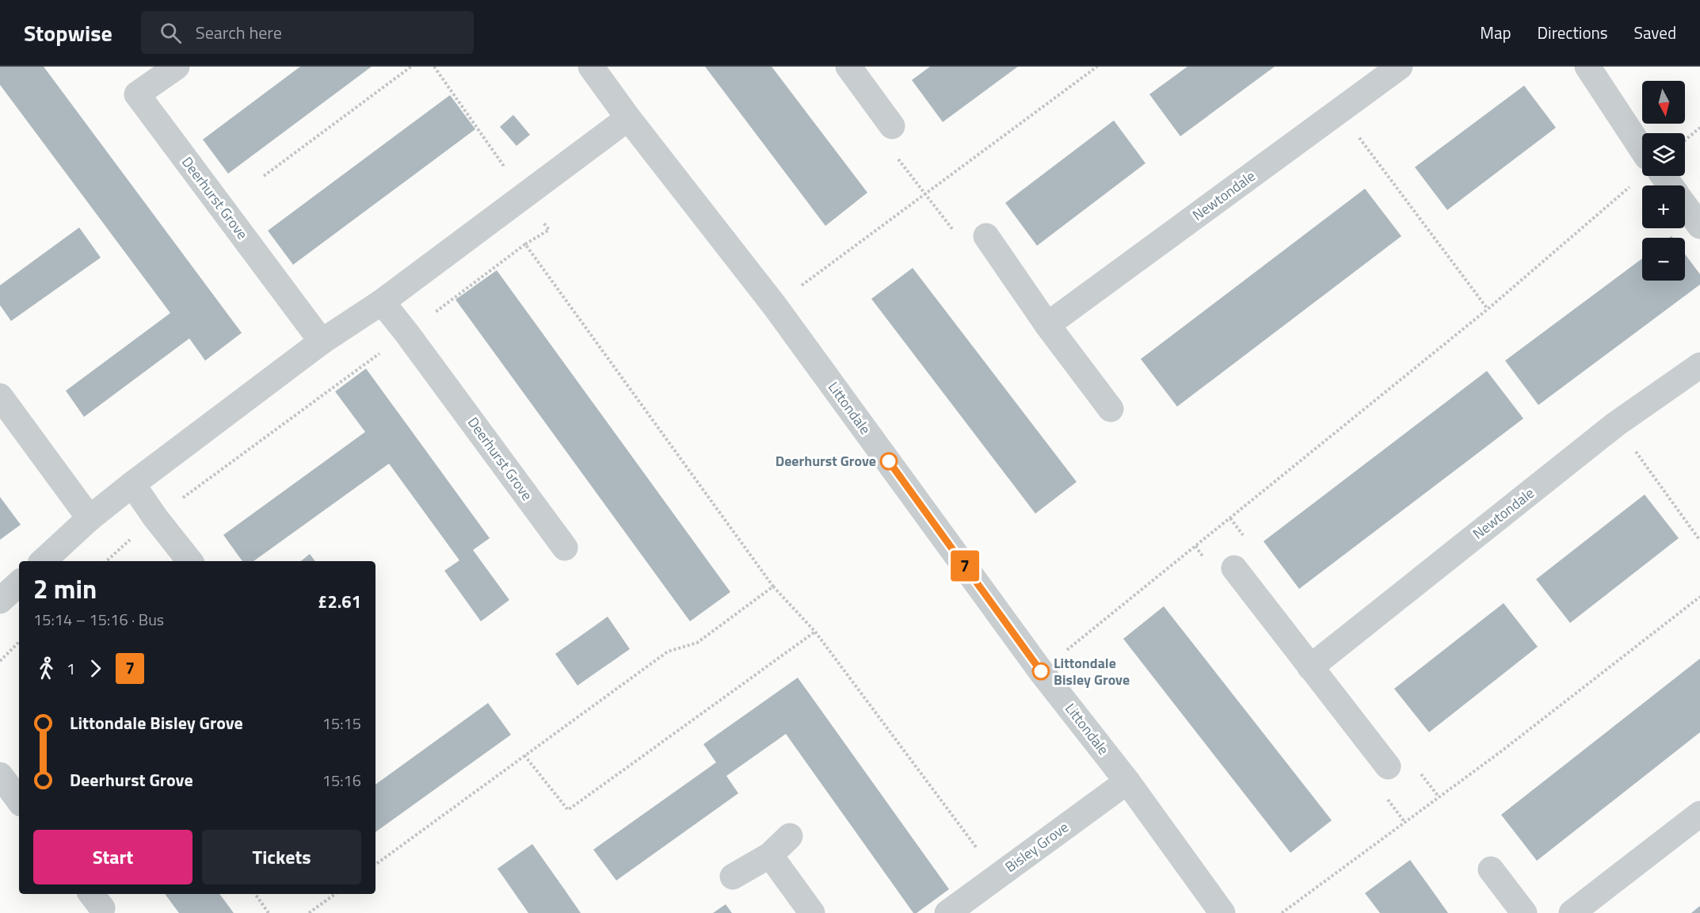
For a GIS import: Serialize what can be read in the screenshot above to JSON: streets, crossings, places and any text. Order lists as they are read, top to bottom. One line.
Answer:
{"streets":{"street":["Newtondale","Deerhurst Grove","Littondale","Bisley Grove"]},"crossings":[["Littondale","Bisley Grove"]],"places":["Deerhurst Grove","Littondale Bisley Grove"],"lines":["bus line 7"],"north":"bottom","page":{"header":"Stopwise","search":"Search here","nav":["Map","Directions","Saved"],"on_map":"7","map_buttons":["+","−"],"heading":["2 min","15:14 – 15:16 · Bus","£2.61"],"legs":["1","7"],"list":[{"name":"Littondale Bisley Grove","value":"15:15"},{"name":"Deerhurst Grove","value":"15:16"}],"buttons":["Start","Tickets"]}}
